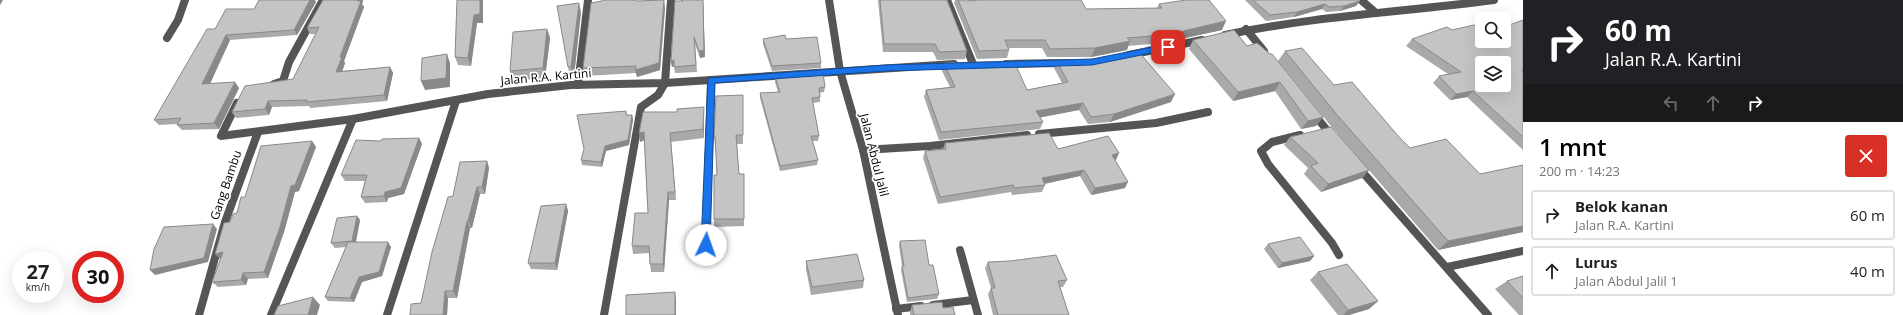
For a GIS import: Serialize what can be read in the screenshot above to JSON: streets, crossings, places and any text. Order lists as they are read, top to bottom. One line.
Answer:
{"streets":{"street":["Jalan R.A. Kartini","Jalan Abdul Jalil","Gang Bambu"]},"crossings":[["Jalan R.A. Kartini","Jalan Abdul Jalil"],["Jalan R.A. Kartini","Gang Bambu"]],"page":{"turn":["60 m","Jalan R.A. Kartini"],"heading":["1 mnt","200 m · 14:23"],"list":[{"name":"Belok kanan","note":"Jalan R.A. Kartini","value":"60 m"},{"name":"Lurus","note":"Jalan Abdul Jalil 1","value":"40 m"}],"speed":"27 km/h","limit":"30"}}
